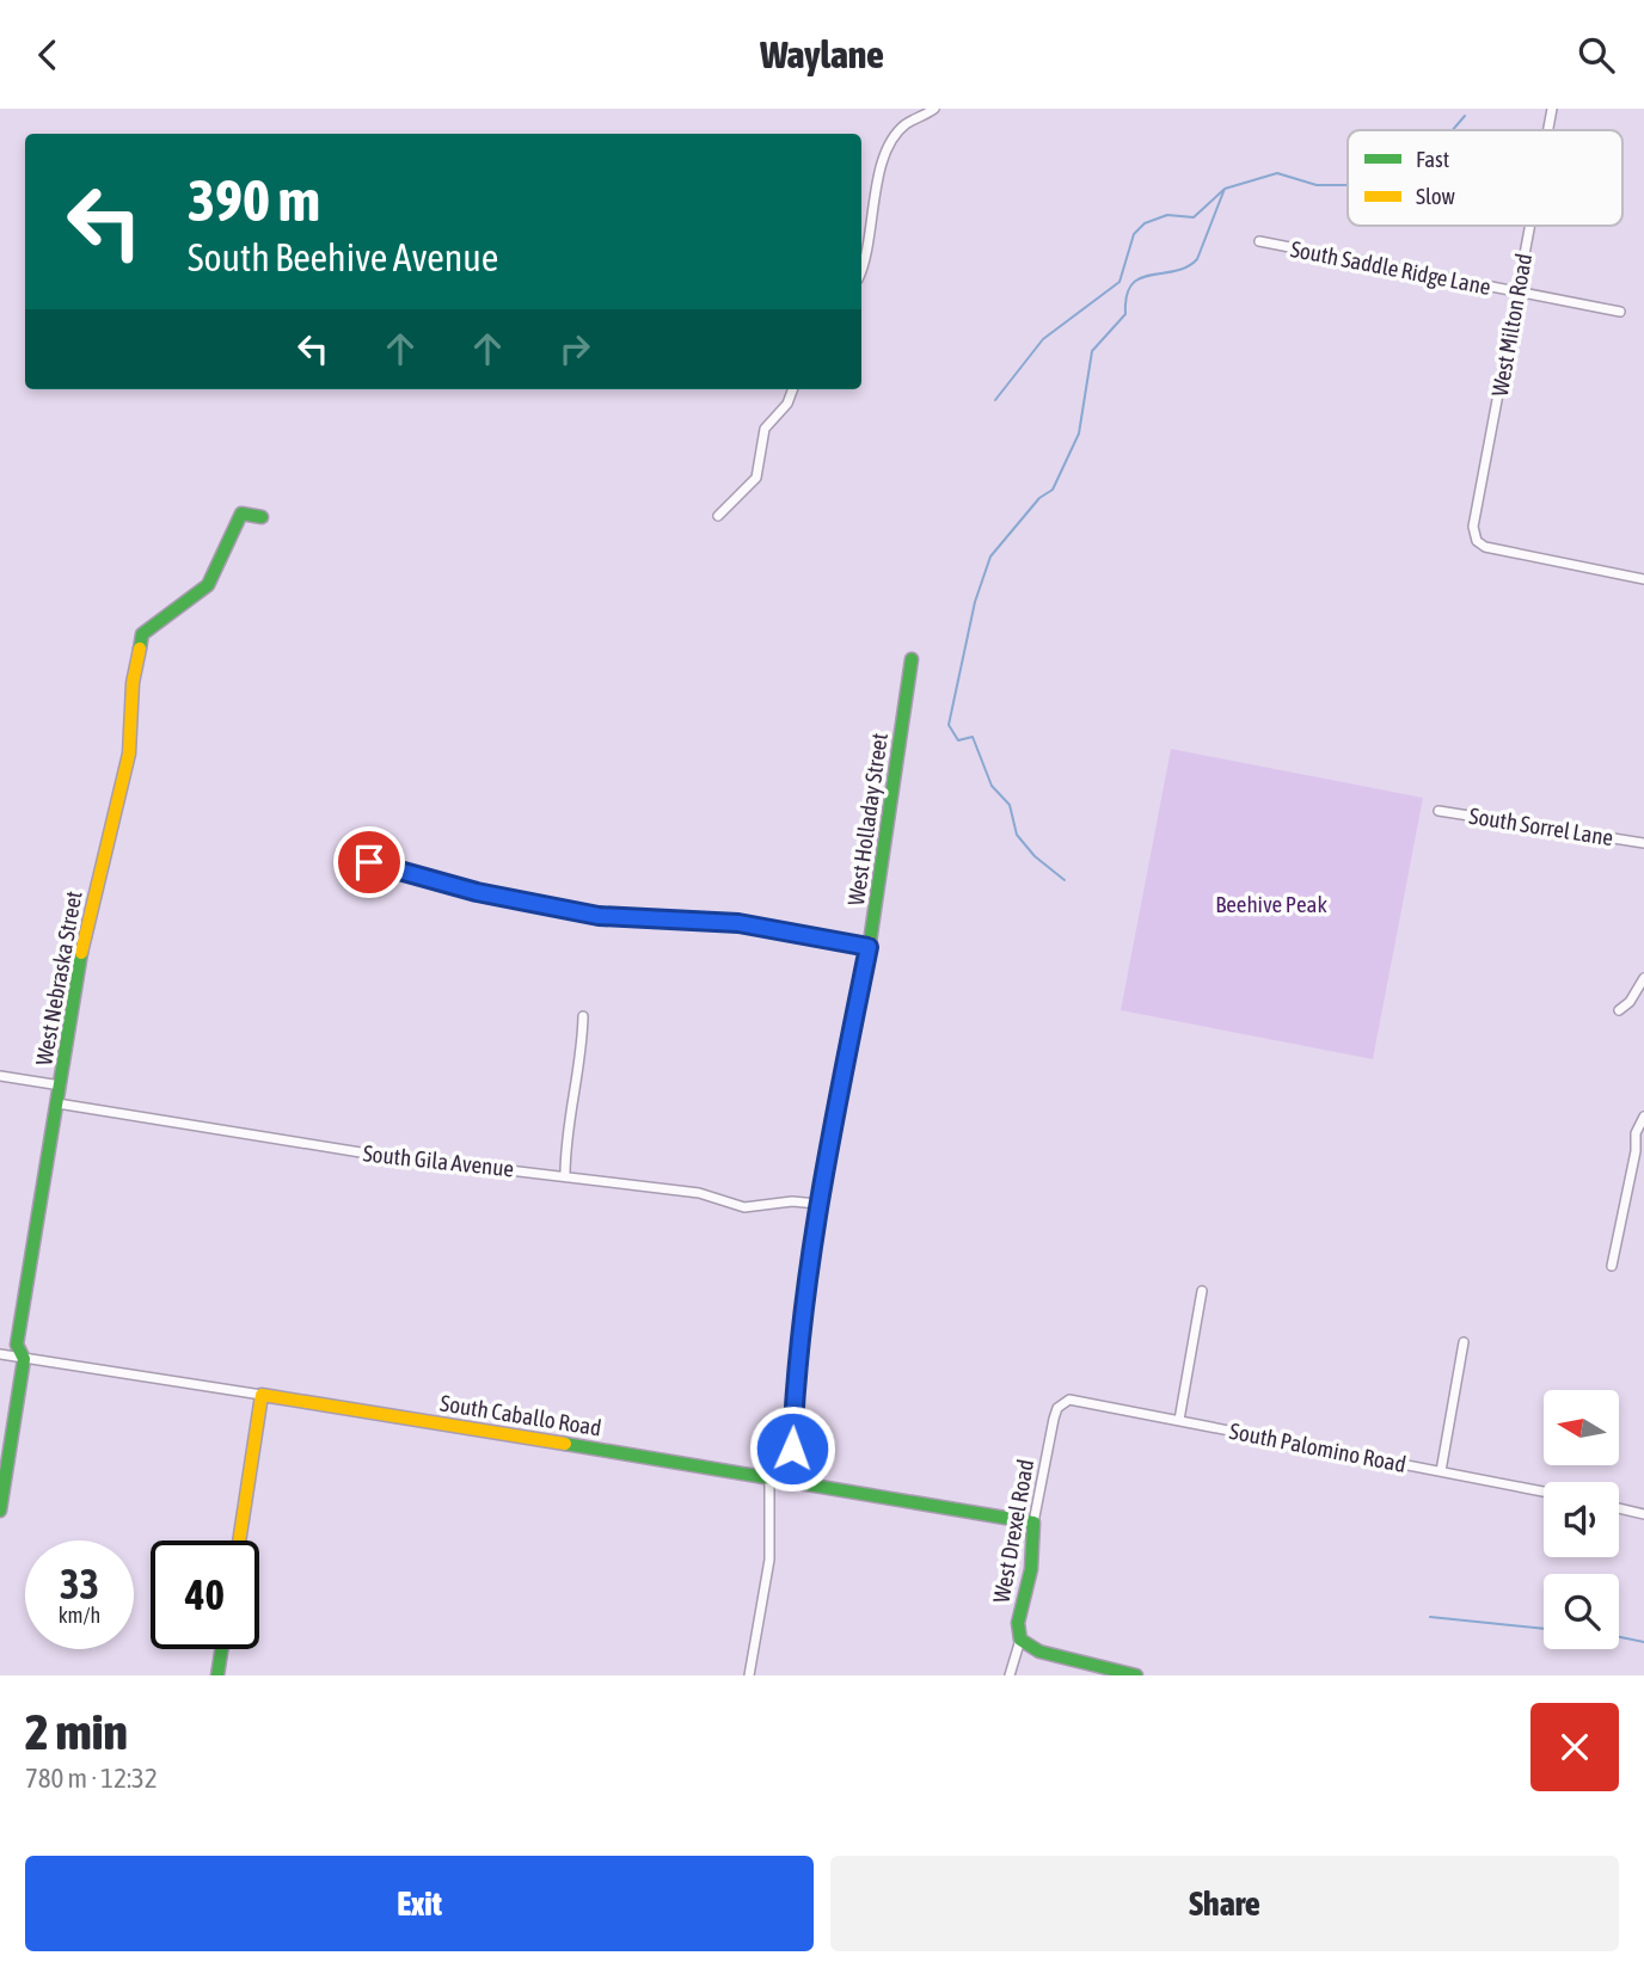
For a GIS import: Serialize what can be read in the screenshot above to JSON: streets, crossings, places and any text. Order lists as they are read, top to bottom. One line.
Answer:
{"streets":{"street":["South Saddle Ridge Lane","West Milton Road","West Holladay Street","South Sorrel Lane","West Nebraska Street","South Gila Avenue","South Caballo Road","South Palomino Road","West Drexel Road"]},"crossings":[["South Saddle Ridge Lane","West Milton Road"],["West Holladay Street","South Gila Avenue"],["West Holladay Street","South Caballo Road"],["West Nebraska Street","South Gila Avenue"],["West Nebraska Street","South Caballo Road"],["South Caballo Road","West Drexel Road"],["South Palomino Road","West Drexel Road"]],"parks":["Beehive Peak"],"legend":["Fast","Slow"],"north":"left","page":{"header":"Waylane","turn":["390 m","South Beehive Avenue"],"speed":"33 km/h","limit":"40","heading":["2 min","780 m · 12:32"],"buttons":["Exit","Share"]}}
